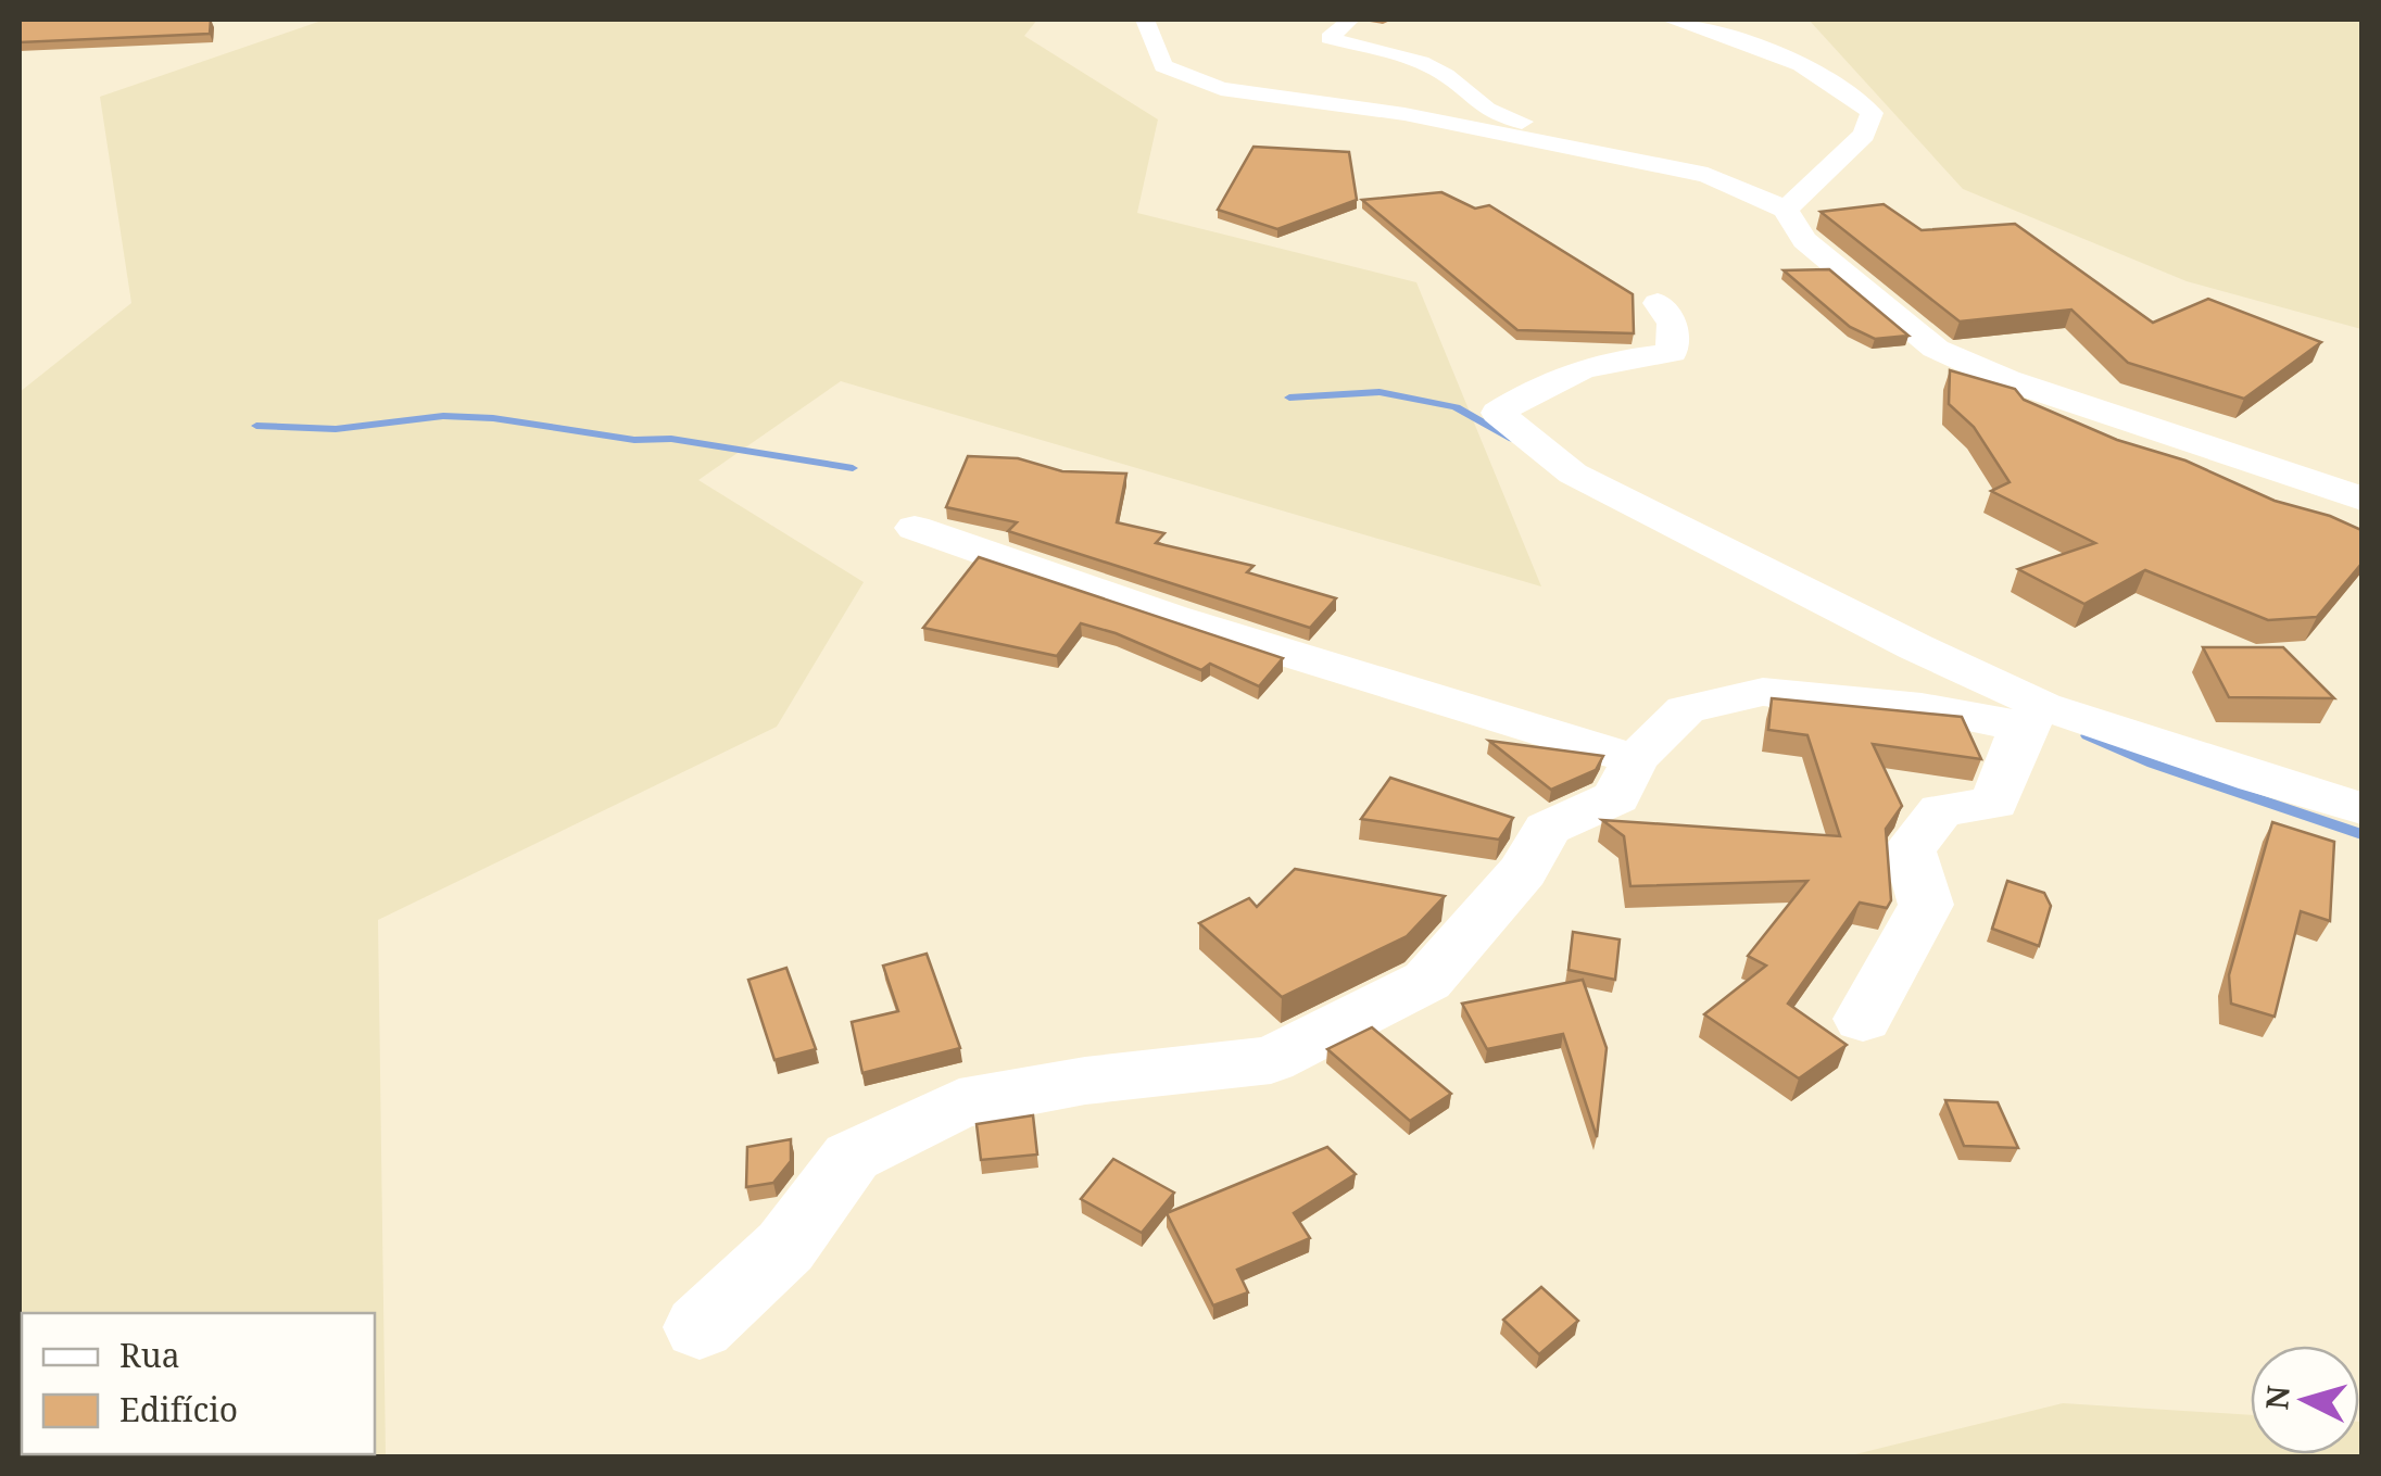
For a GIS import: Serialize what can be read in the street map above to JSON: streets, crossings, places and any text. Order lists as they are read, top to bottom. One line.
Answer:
{"legend":["Rua","Edifício"],"north":"left"}
